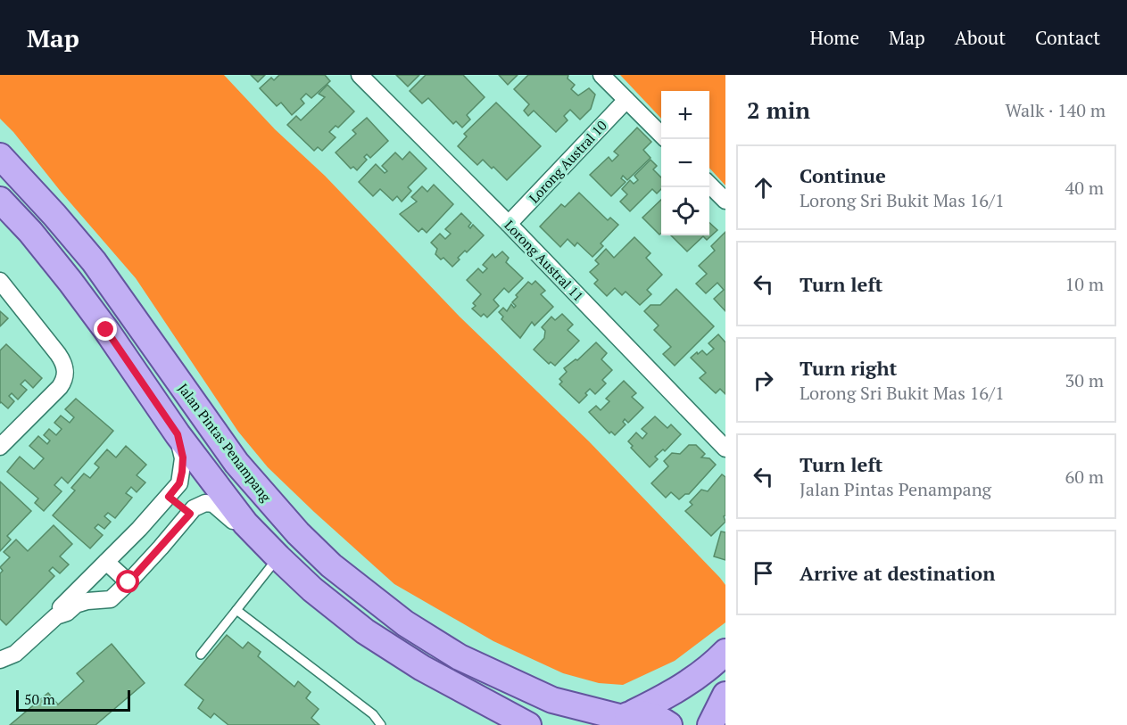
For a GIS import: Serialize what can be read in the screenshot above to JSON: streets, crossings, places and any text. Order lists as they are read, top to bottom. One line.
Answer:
{"streets":{"main road":["Jalan Pintas Penampang"],"street":["Lorong Austral 10","Lorong Austral 11"]},"crossings":[["Lorong Austral 10","Lorong Austral 11"]],"scale_bar":"50 m","page":{"header":"Map","nav":["Home","Map","About","Contact"],"heading":["2 min","Walk · 140 m"],"map_buttons":["+","−"],"list":[["Continue","Lorong Sri Bukit Mas 16/1","40 m"],["Turn left","10 m"],["Turn right","Lorong Sri Bukit Mas 16/1","30 m"],["Turn left","Jalan Pintas Penampang","60 m"],"Arrive at destination"],"scale":"50 m"}}
